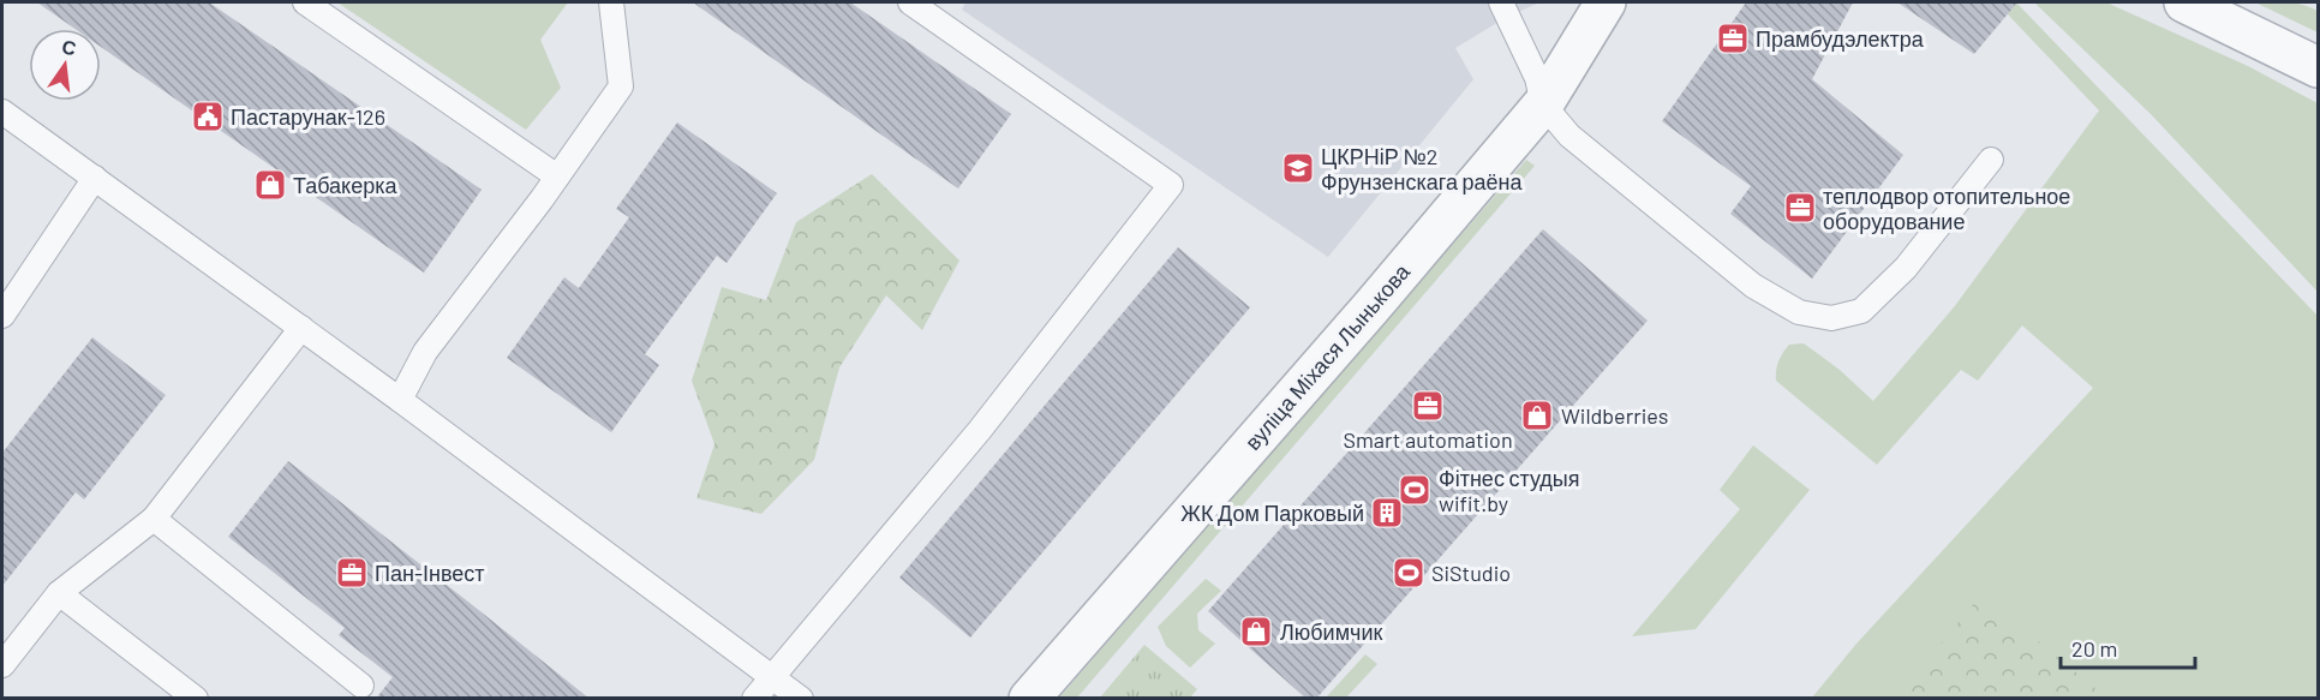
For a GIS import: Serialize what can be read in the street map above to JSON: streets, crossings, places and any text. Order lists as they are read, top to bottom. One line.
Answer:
{"streets":{"street":["вуліца Міхася Лынькова"]},"places":{"office":["Прамбудэлектра","теплодвор отопительное оборудование","Smart automation","Пан-Інвест"],"public building":["Пастарунак-126"],"school or university":["ЦКРНіР №2 Фрунзенскага раёна"],"shop":["Табакерка","Wildberries","Любимчик"],"sports":["Фітнес студыя wifit.by","SiStudio"],"building":["ЖК Дом Парковый"]},"scale_bar":"20 m","north":"top"}
